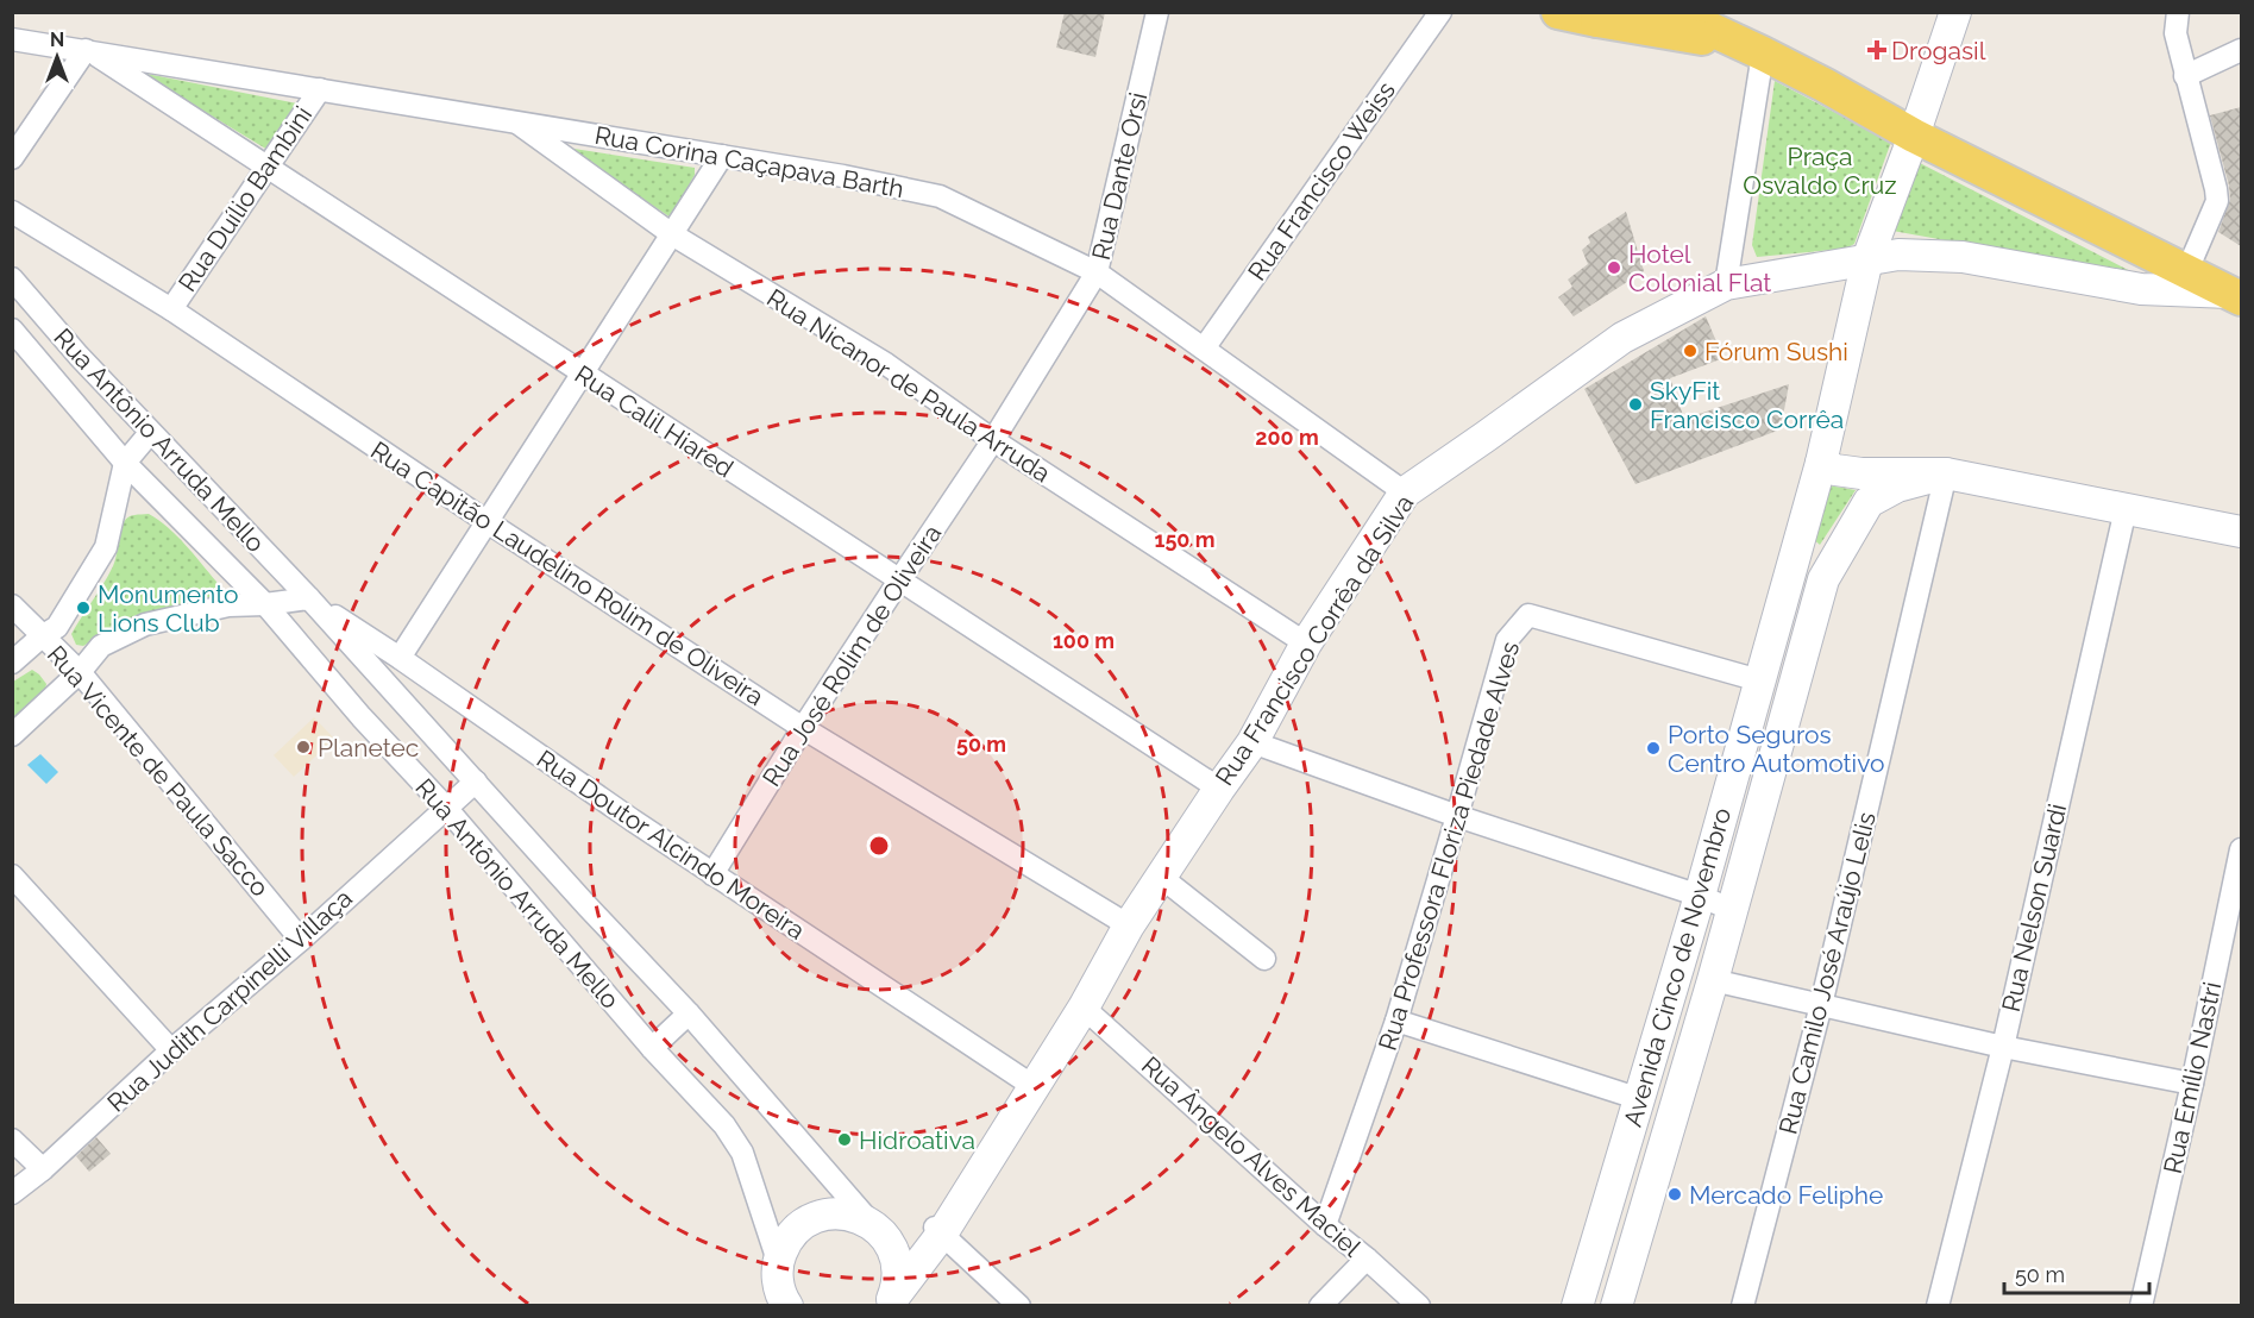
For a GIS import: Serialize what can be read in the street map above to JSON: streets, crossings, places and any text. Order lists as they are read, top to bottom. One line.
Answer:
{"streets":{"main road":["Rua Francisco Corrêa da Silva","Avenida Cinco de Novembro"],"street":["Rua Corina Caçapava Barth","Rua Dante Orsi","Rua Francisco Weiss","Rua Duílio Bambini","Rua Nicanor de Paula Arruda","Rua Calil Hiared","Rua Antônio Arruda Mello","Rua Capitão Laudelino Rolim de Oliveira","Rua José Rolim de Oliveira","Rua Vicente de Paula Sacco","Rua Doutor Alcindo Moreira","Rua Professora Floriza Piedade Alves","Rua Nelson Suardi","Rua Camilo José Araújo Lelis","Rua Judith Carpinelli Villaça","Rua Emílio Nastri","Rua Ângelo Alves Maciel"]},"crossings":[["Rua Corina Caçapava Barth","Rua Dante Orsi"],["Rua Corina Caçapava Barth","Rua Francisco Weiss"],["Rua Corina Caçapava Barth","Rua Duílio Bambini"],["Rua Corina Caçapava Barth","Rua Nicanor de Paula Arruda"],["Rua Corina Caçapava Barth","Rua Calil Hiared"],["Rua Corina Caçapava Barth","Rua Francisco Corrêa da Silva"],["Rua Dante Orsi","Rua Nicanor de Paula Arruda"],["Rua Dante Orsi","Rua José Rolim de Oliveira"],["Rua Duílio Bambini","Rua Calil Hiared"],["Rua Duílio Bambini","Rua Capitão Laudelino Rolim de Oliveira"],["Rua Nicanor de Paula Arruda","Rua Francisco Corrêa da Silva"],["Rua Nicanor de Paula Arruda","Rua José Rolim de Oliveira"],["Rua Calil Hiared","Rua Francisco Corrêa da Silva"],["Rua Calil Hiared","Rua José Rolim de Oliveira"],["Rua Antônio Arruda Mello","Rua Doutor Alcindo Moreira"],["Rua Antônio Arruda Mello","Rua Judith Carpinelli Villaça"],["Rua Capitão Laudelino Rolim de Oliveira","Rua Francisco Corrêa da Silva"],["Rua Capitão Laudelino Rolim de Oliveira","Rua José Rolim de Oliveira"],["Rua Francisco Corrêa da Silva","Rua Doutor Alcindo Moreira"],["Rua Francisco Corrêa da Silva","Avenida Cinco de Novembro"],["Rua Francisco Corrêa da Silva","Rua Ângelo Alves Maciel"],["Rua José Rolim de Oliveira","Rua Doutor Alcindo Moreira"],["Rua Vicente de Paula Sacco","Rua Judith Carpinelli Villaça"],["Rua Professora Floriza Piedade Alves","Avenida Cinco de Novembro"],["Rua Professora Floriza Piedade Alves","Rua Ângelo Alves Maciel"],["Avenida Cinco de Novembro","Rua Camilo José Araújo Lelis"]],"parks":["Praça Osvaldo Cruz"],"places":{"health":["Drogasil"],"other":["Hotel Colonial Flat","Fórum Sushi","SkyFit Francisco Corrêa","Monumento Lions Club","Planetec","Porto Seguros Centro Automotivo","Hidroativa","Mercado Feliphe"]},"scale_bar":"50 m","north":"top","rings":["200 m","150 m","100 m","50 m"]}
